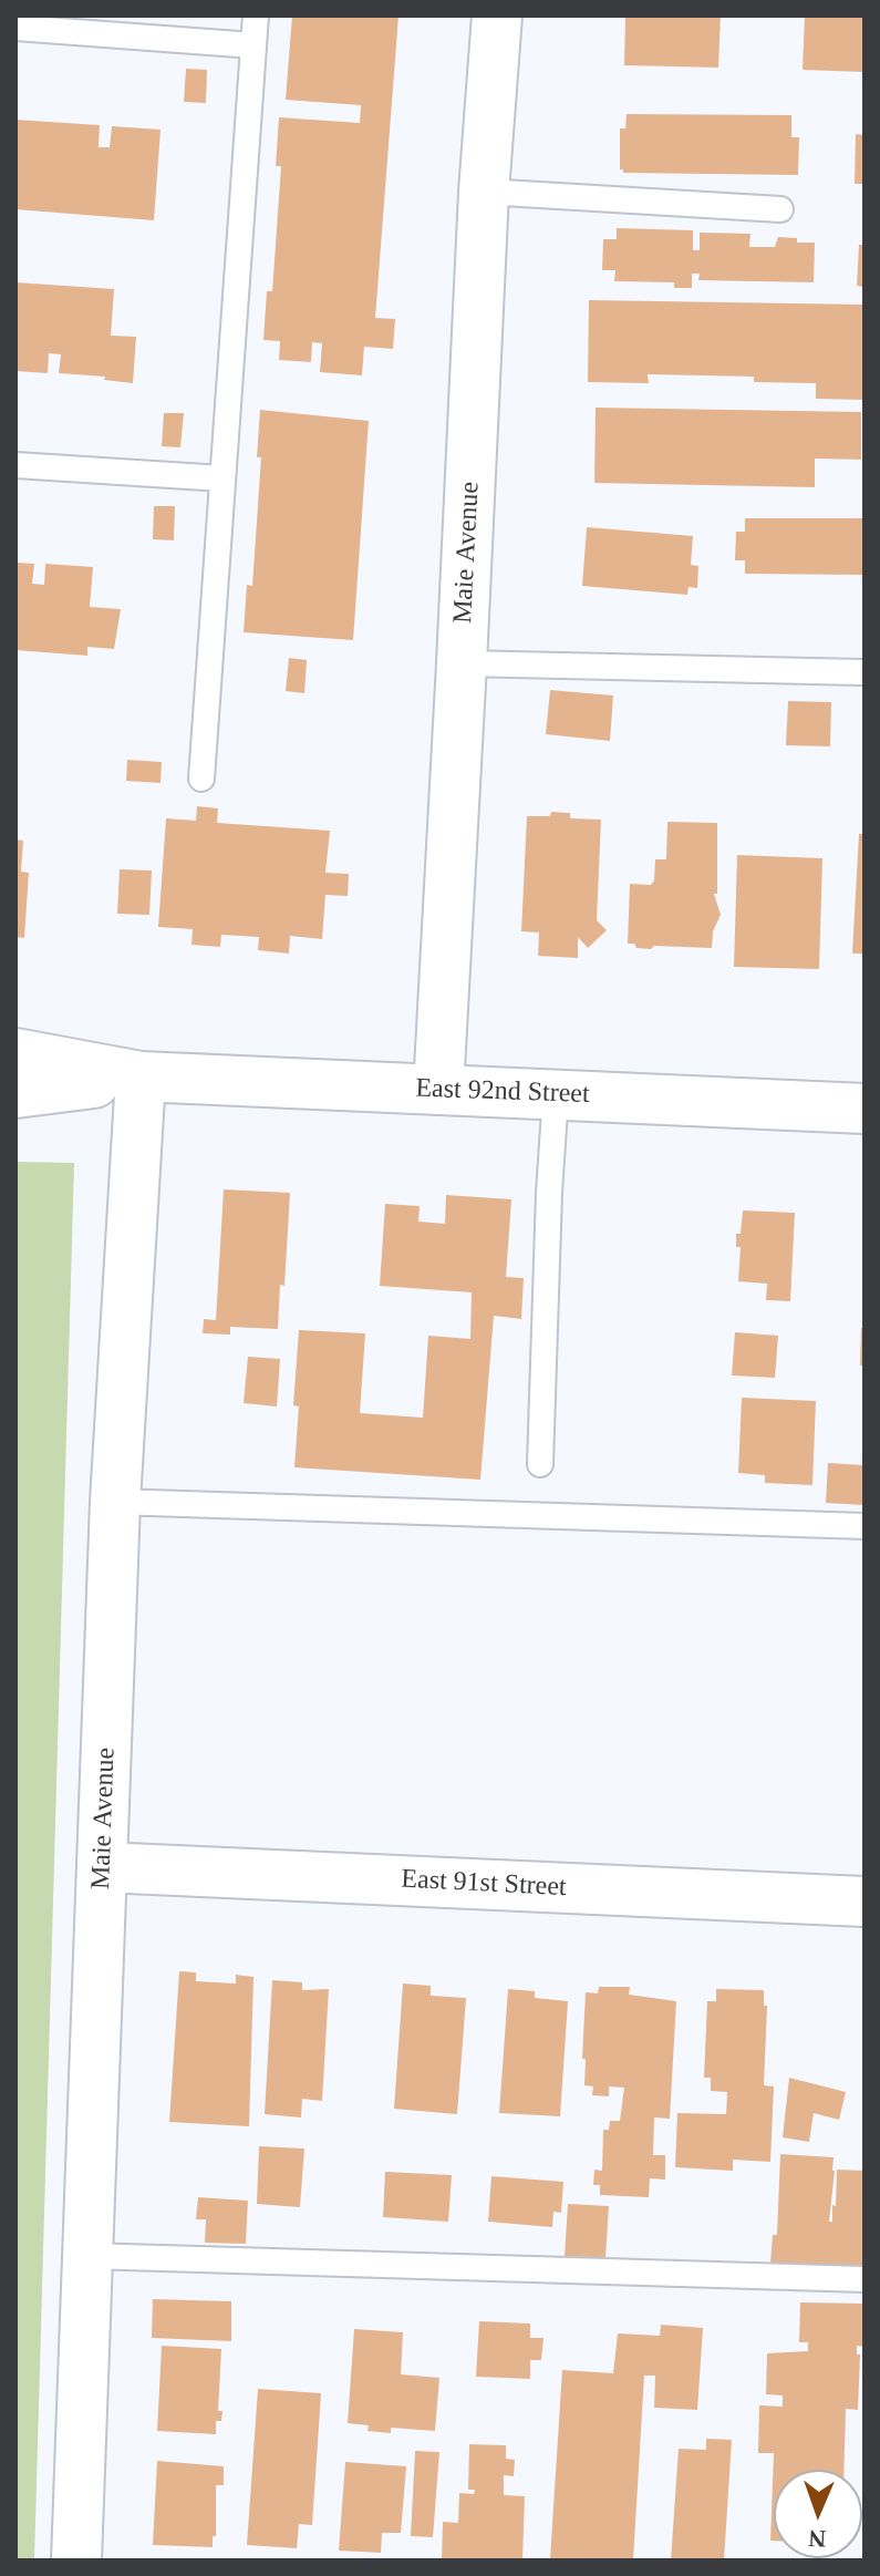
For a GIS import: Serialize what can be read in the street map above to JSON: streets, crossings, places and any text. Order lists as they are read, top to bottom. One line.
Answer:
{"streets":{"street":["Maie Avenue","East 92nd Street","East 91st Street"]},"crossings":[["Maie Avenue","East 92nd Street"],["Maie Avenue","East 91st Street"]],"north":"bottom"}
